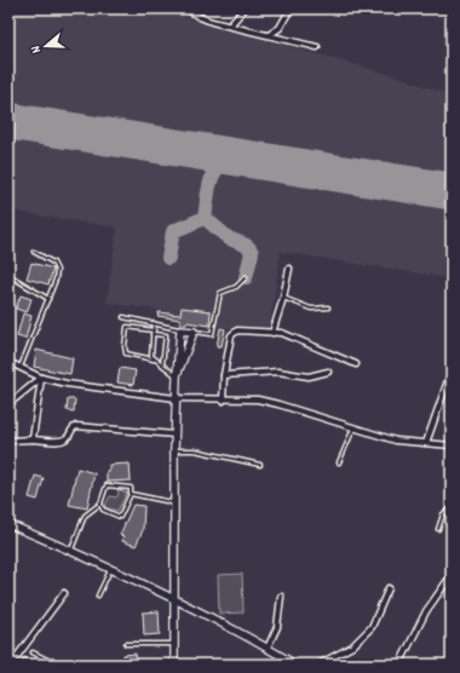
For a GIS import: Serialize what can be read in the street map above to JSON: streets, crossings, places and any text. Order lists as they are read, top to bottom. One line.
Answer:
{"north":"left"}
